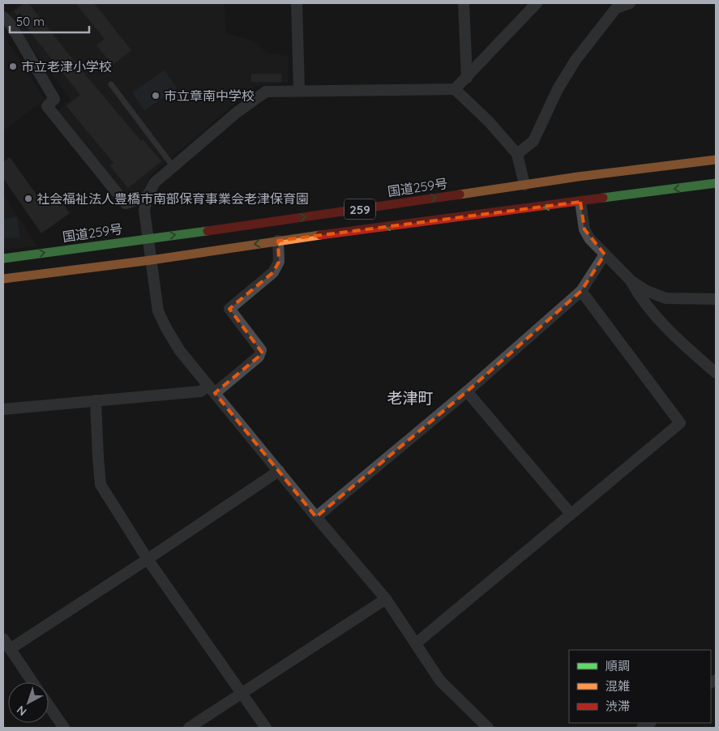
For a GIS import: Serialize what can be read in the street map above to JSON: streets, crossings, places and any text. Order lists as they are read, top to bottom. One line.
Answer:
{"streets":{"highway":["国道259号","259"]},"districts":["老津町"],"places":["市立老津小学校","市立章南中学校","社会福祉法人豊橋市南部保育事業会老津保育園"],"legend":["順調","混雑","渋滞"],"scale_bar":"50 m","north":"bottom left"}
